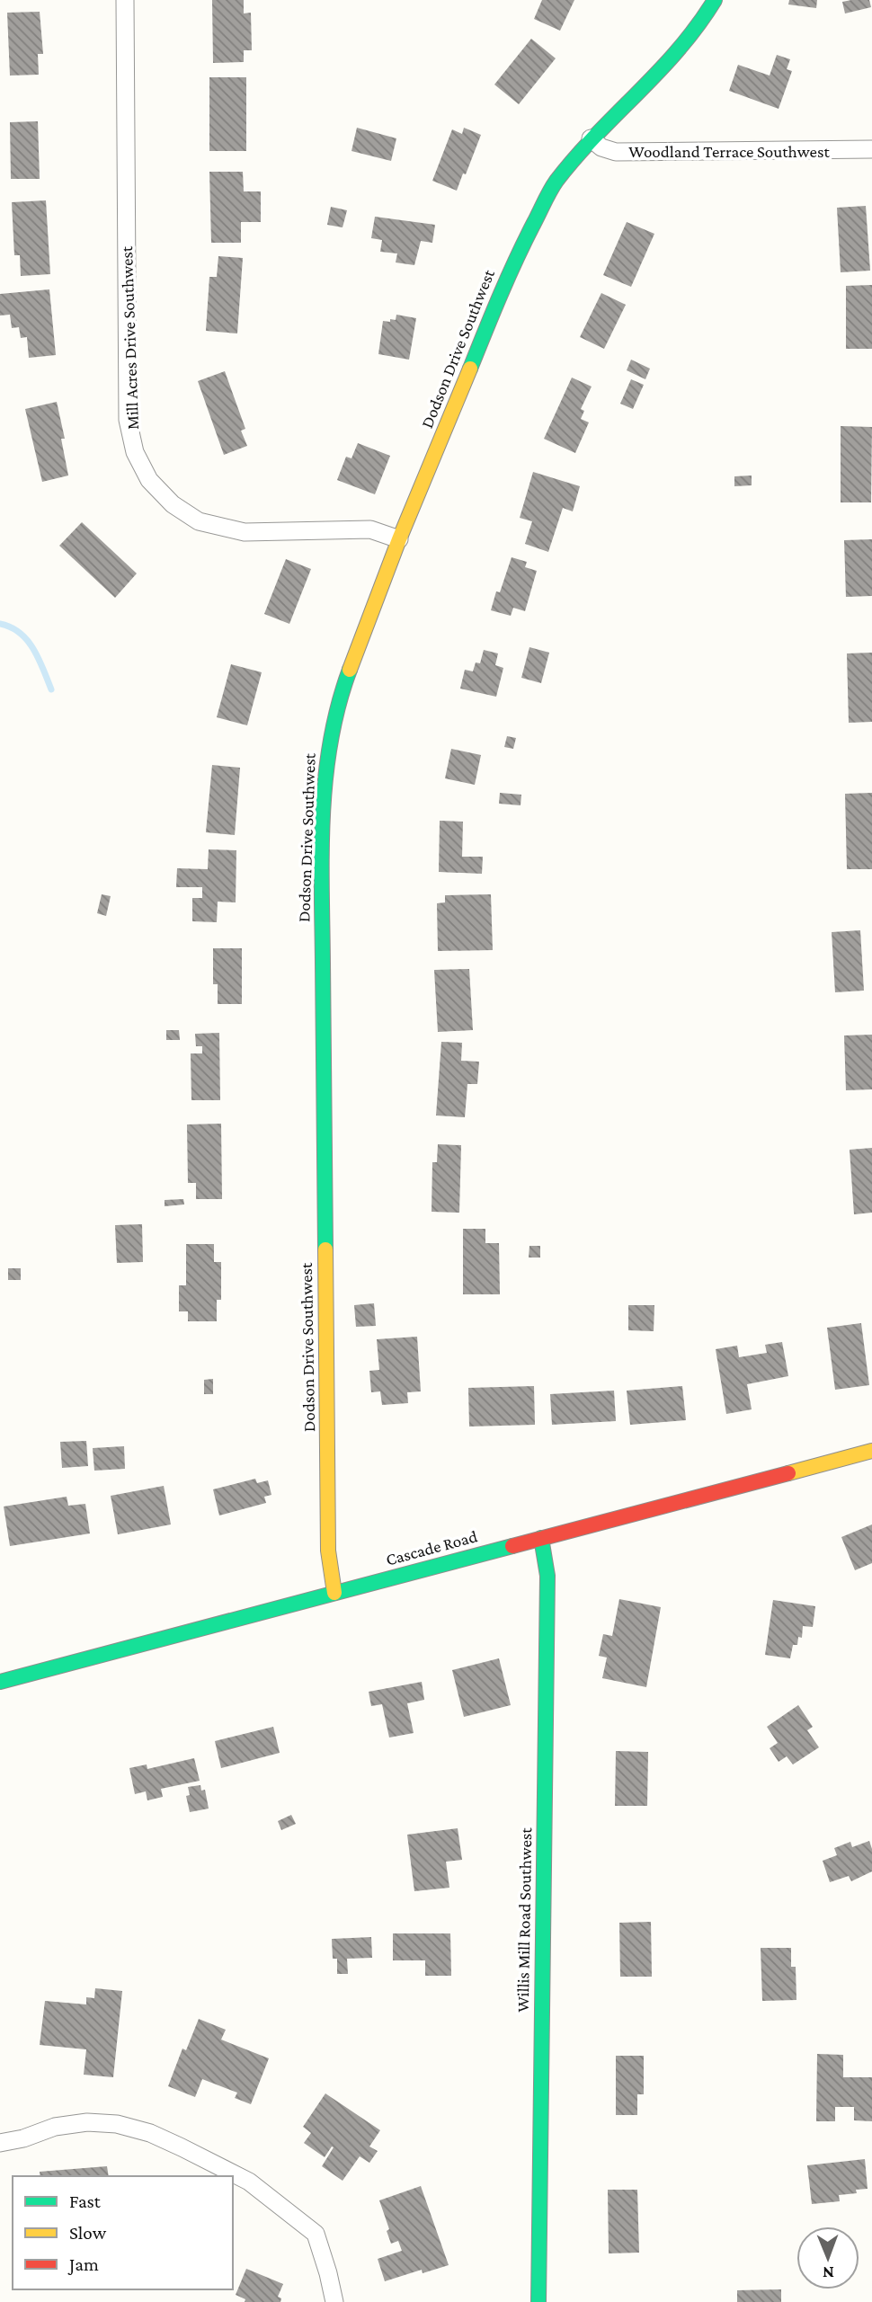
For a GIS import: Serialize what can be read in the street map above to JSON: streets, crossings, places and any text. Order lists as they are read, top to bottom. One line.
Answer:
{"streets":{"street":["Woodland Terrace Southwest","Mill Acres Drive Southwest","Dodson Drive Southwest","Cascade Road","Willis Mill Road Southwest"]},"crossings":[["Woodland Terrace Southwest","Dodson Drive Southwest"],["Mill Acres Drive Southwest","Dodson Drive Southwest"],["Dodson Drive Southwest","Cascade Road"],["Cascade Road","Willis Mill Road Southwest"]],"legend":["Fast","Slow","Jam"],"north":"bottom"}
